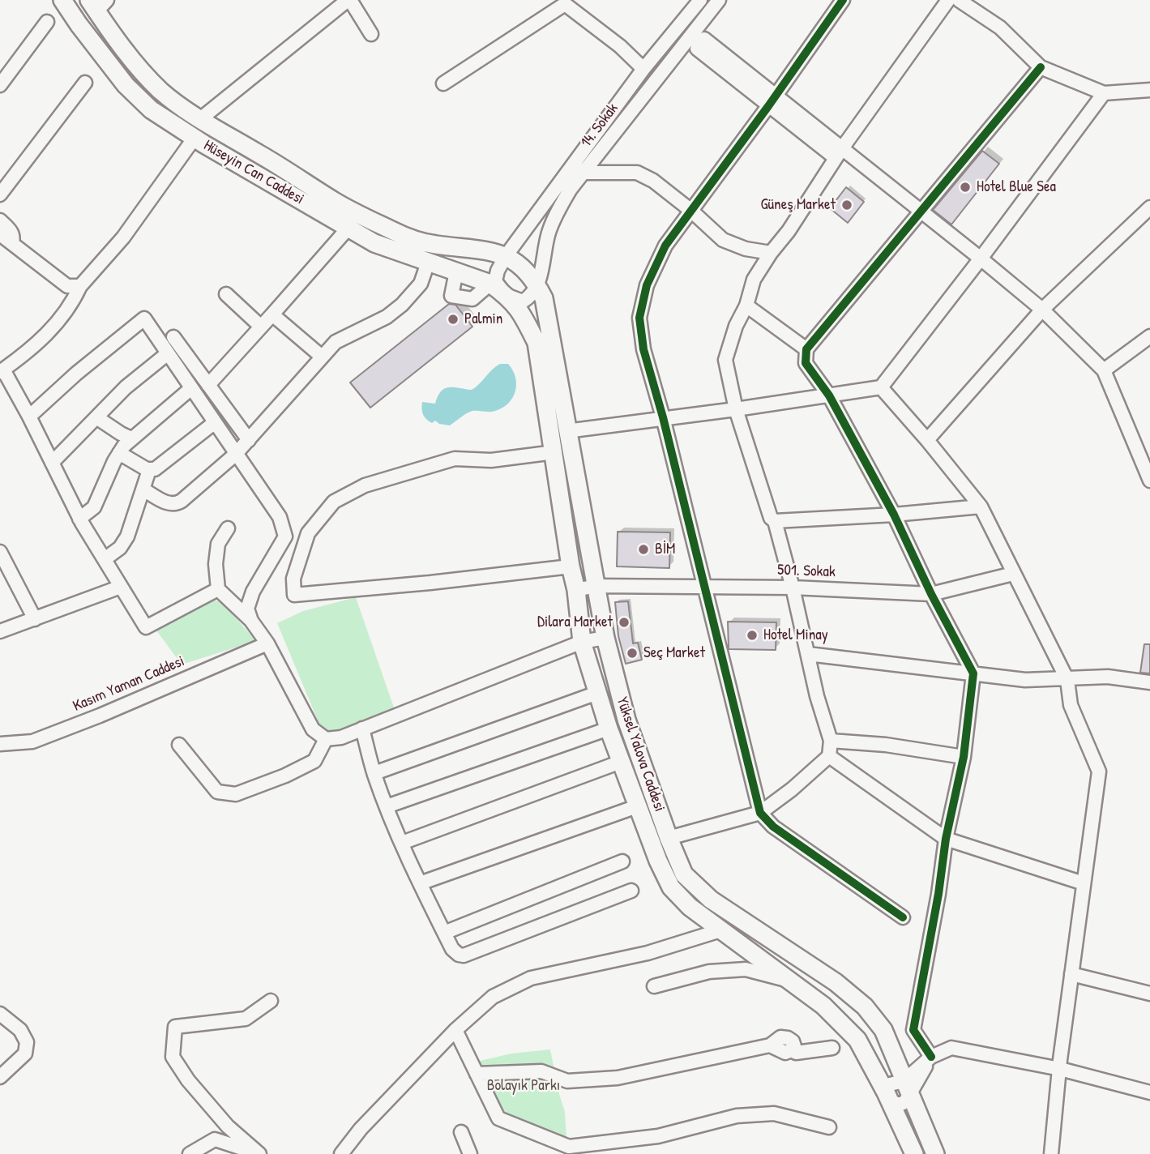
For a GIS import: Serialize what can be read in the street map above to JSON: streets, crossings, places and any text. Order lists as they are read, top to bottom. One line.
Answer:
{"streets":{"main road":["Hüseyin Can Caddesi","Yüksel Yalova Caddesi"],"street":["14. Sokak","501. Sokak","Kasım Yaman Caddesi"]},"crossings":[["14. Sokak","Hüseyin Can Caddesi"],["14. Sokak","Yüksel Yalova Caddesi"],["Hüseyin Can Caddesi","Yüksel Yalova Caddesi"],["501. Sokak","Yüksel Yalova Caddesi"]],"parks":["Bolayık Parkı"],"places":["Hotel Blue Sea","Güneş Market","Palmin","BİM","Dilara Market","Hotel Minay","Seç Market"]}
